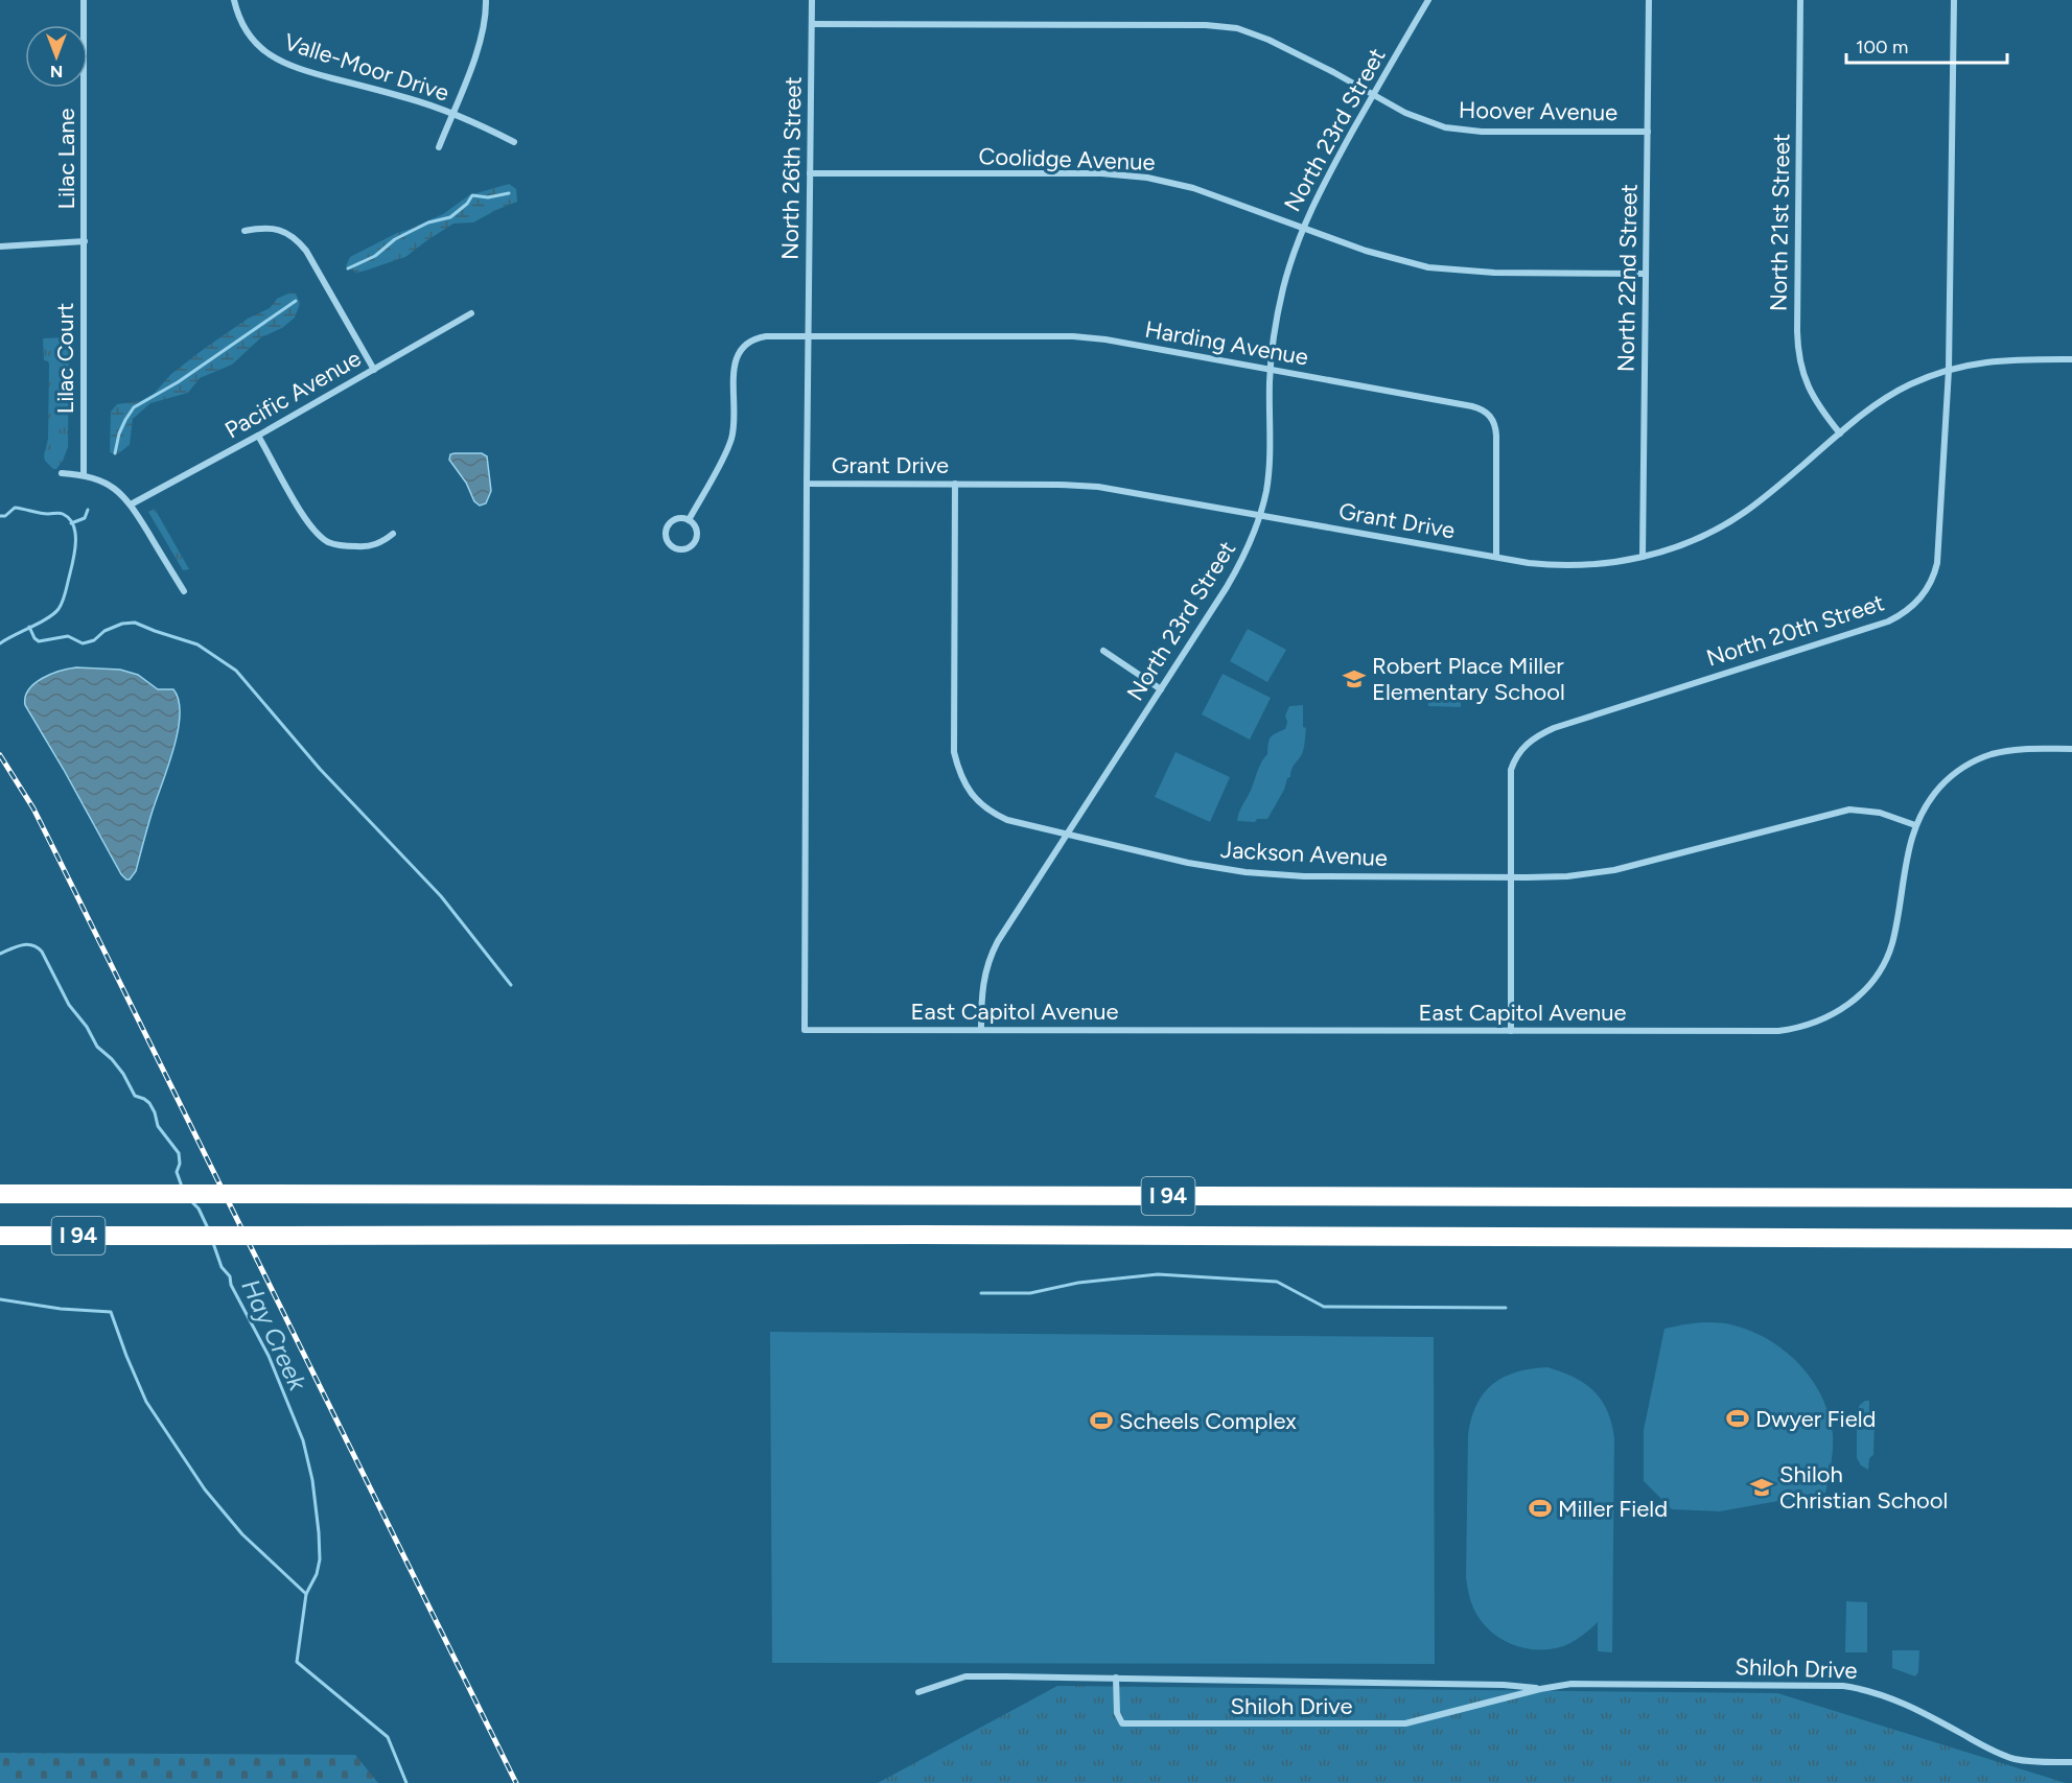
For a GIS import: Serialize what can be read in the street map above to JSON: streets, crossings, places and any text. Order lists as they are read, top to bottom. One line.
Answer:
{"streets":{"highway":["I 94"],"street":["Valle-Moor Drive","Hoover Avenue","North 23rd Street","Lilac Lane","Coolidge Avenue","North 26th Street","North 21st Street","North 22nd Street","Harding Avenue","Lilac Court","Pacific Avenue","Grant Drive","North 20th Street","Jackson Avenue","East Capitol Avenue","Shiloh Drive"]},"crossings":[["Hoover Avenue","North 23rd Street"],["Hoover Avenue","North 26th Street"],["Hoover Avenue","North 22nd Street"],["North 23rd Street","Coolidge Avenue"],["North 23rd Street","Harding Avenue"],["North 23rd Street","Grant Drive"],["North 23rd Street","Jackson Avenue"],["North 23rd Street","East Capitol Avenue"],["Lilac Lane","Lilac Court"],["Coolidge Avenue","North 26th Street"],["Coolidge Avenue","North 22nd Street"],["North 26th Street","Harding Avenue"],["North 26th Street","Grant Drive"],["North 21st Street","Grant Drive"],["North 22nd Street","Grant Drive"],["Harding Avenue","Grant Drive"],["Grant Drive","North 20th Street"],["Grant Drive","Jackson Avenue"],["Grant Drive","East Capitol Avenue"],["North 20th Street","Jackson Avenue"],["North 20th Street","East Capitol Avenue"],["Jackson Avenue","East Capitol Avenue"]],"water":["Hay Creek"],"places":{"school or university":["Robert Place Miller Elementary School","Shiloh Christian School"],"sports":["Dwyer Field","Scheels Complex","Miller Field"]},"scale_bar":"100 m","north":"bottom"}
